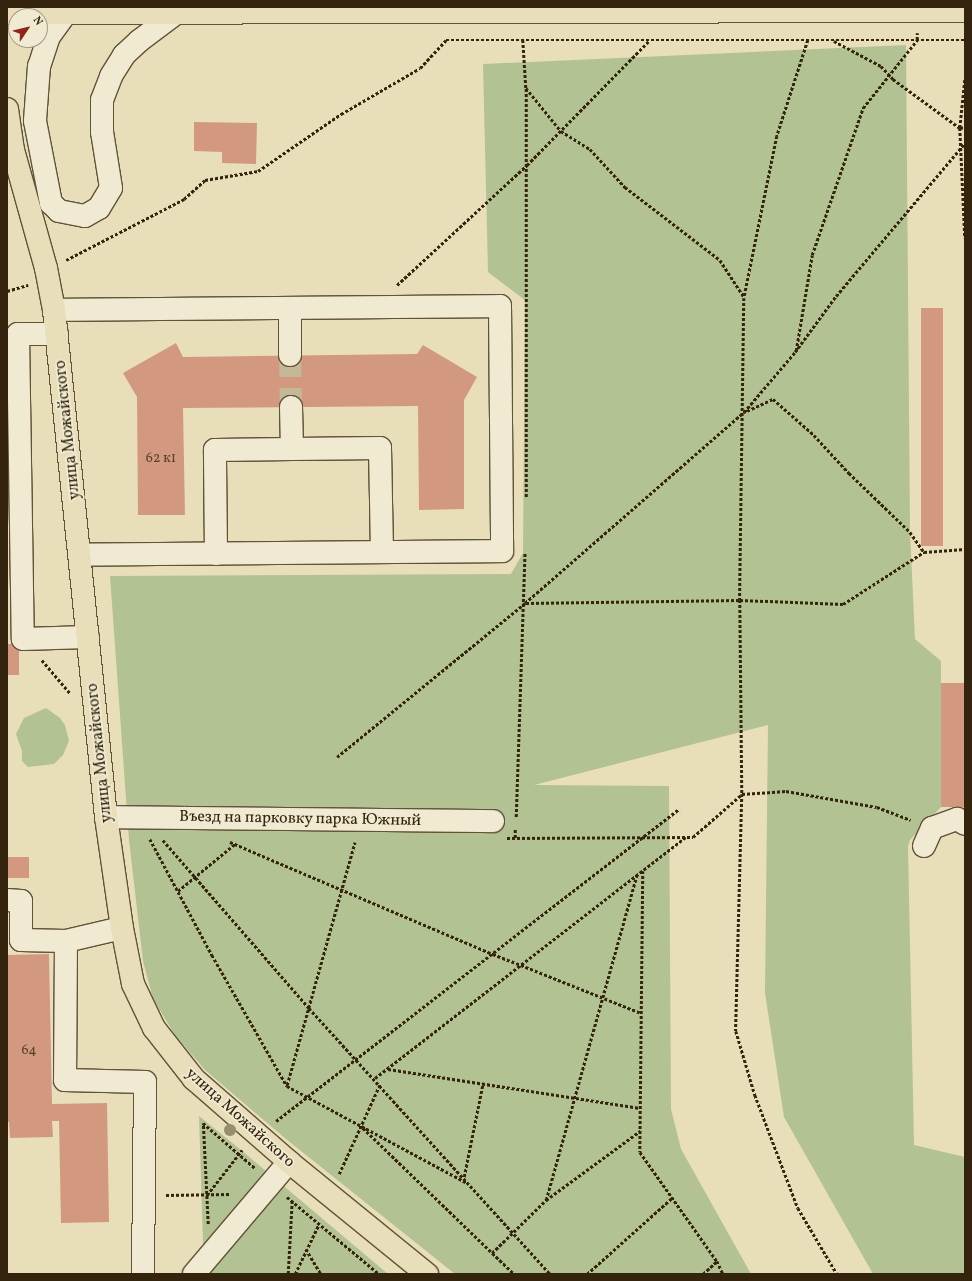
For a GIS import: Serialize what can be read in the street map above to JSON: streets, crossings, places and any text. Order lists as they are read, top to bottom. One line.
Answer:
{"streets":{"main road":["улица Можайского"],"lane":["Въезд на парковку парка Южный"]},"crossings":[["улица Можайского","Въезд на парковку парка Южный"]],"house_numbers":["62 к1","64"],"north":"top right"}
